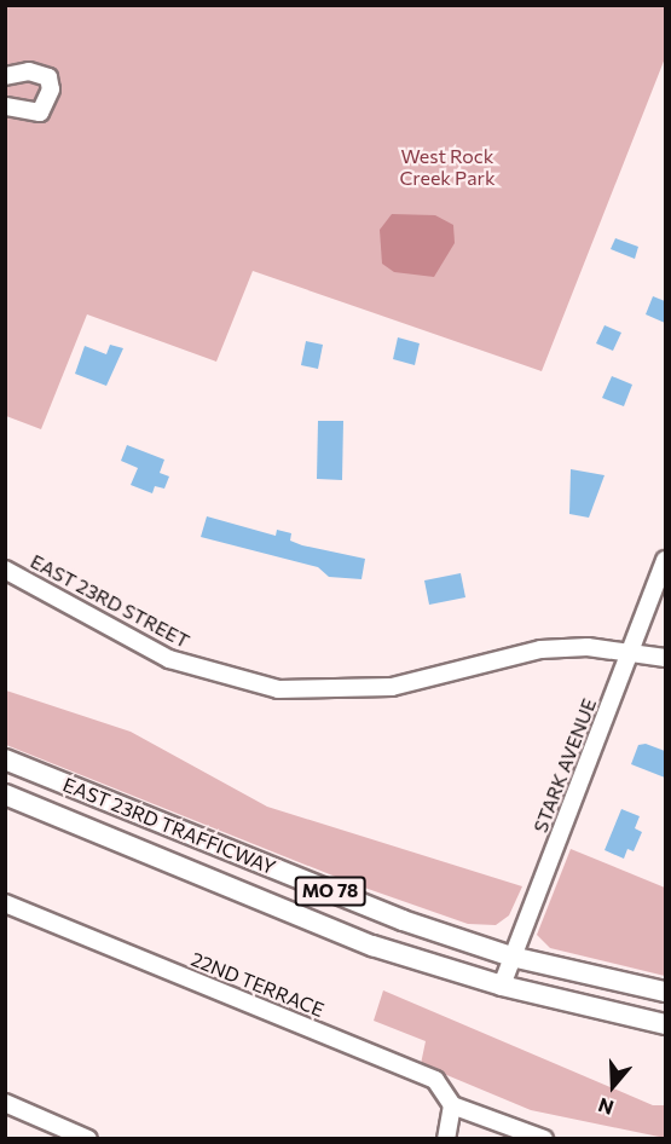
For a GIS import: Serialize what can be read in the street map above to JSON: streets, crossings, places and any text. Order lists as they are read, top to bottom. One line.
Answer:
{"streets":{"main road":["EAST 23RD TRAFFICWAY","MO 78"],"street":["EAST 23RD STREET","STARK AVENUE","22ND TERRACE"]},"crossings":[["EAST 23RD STREET","STARK AVENUE"],["STARK AVENUE","EAST 23RD TRAFFICWAY"]],"parks":["West Rock Creek Park"],"north":"bottom"}
